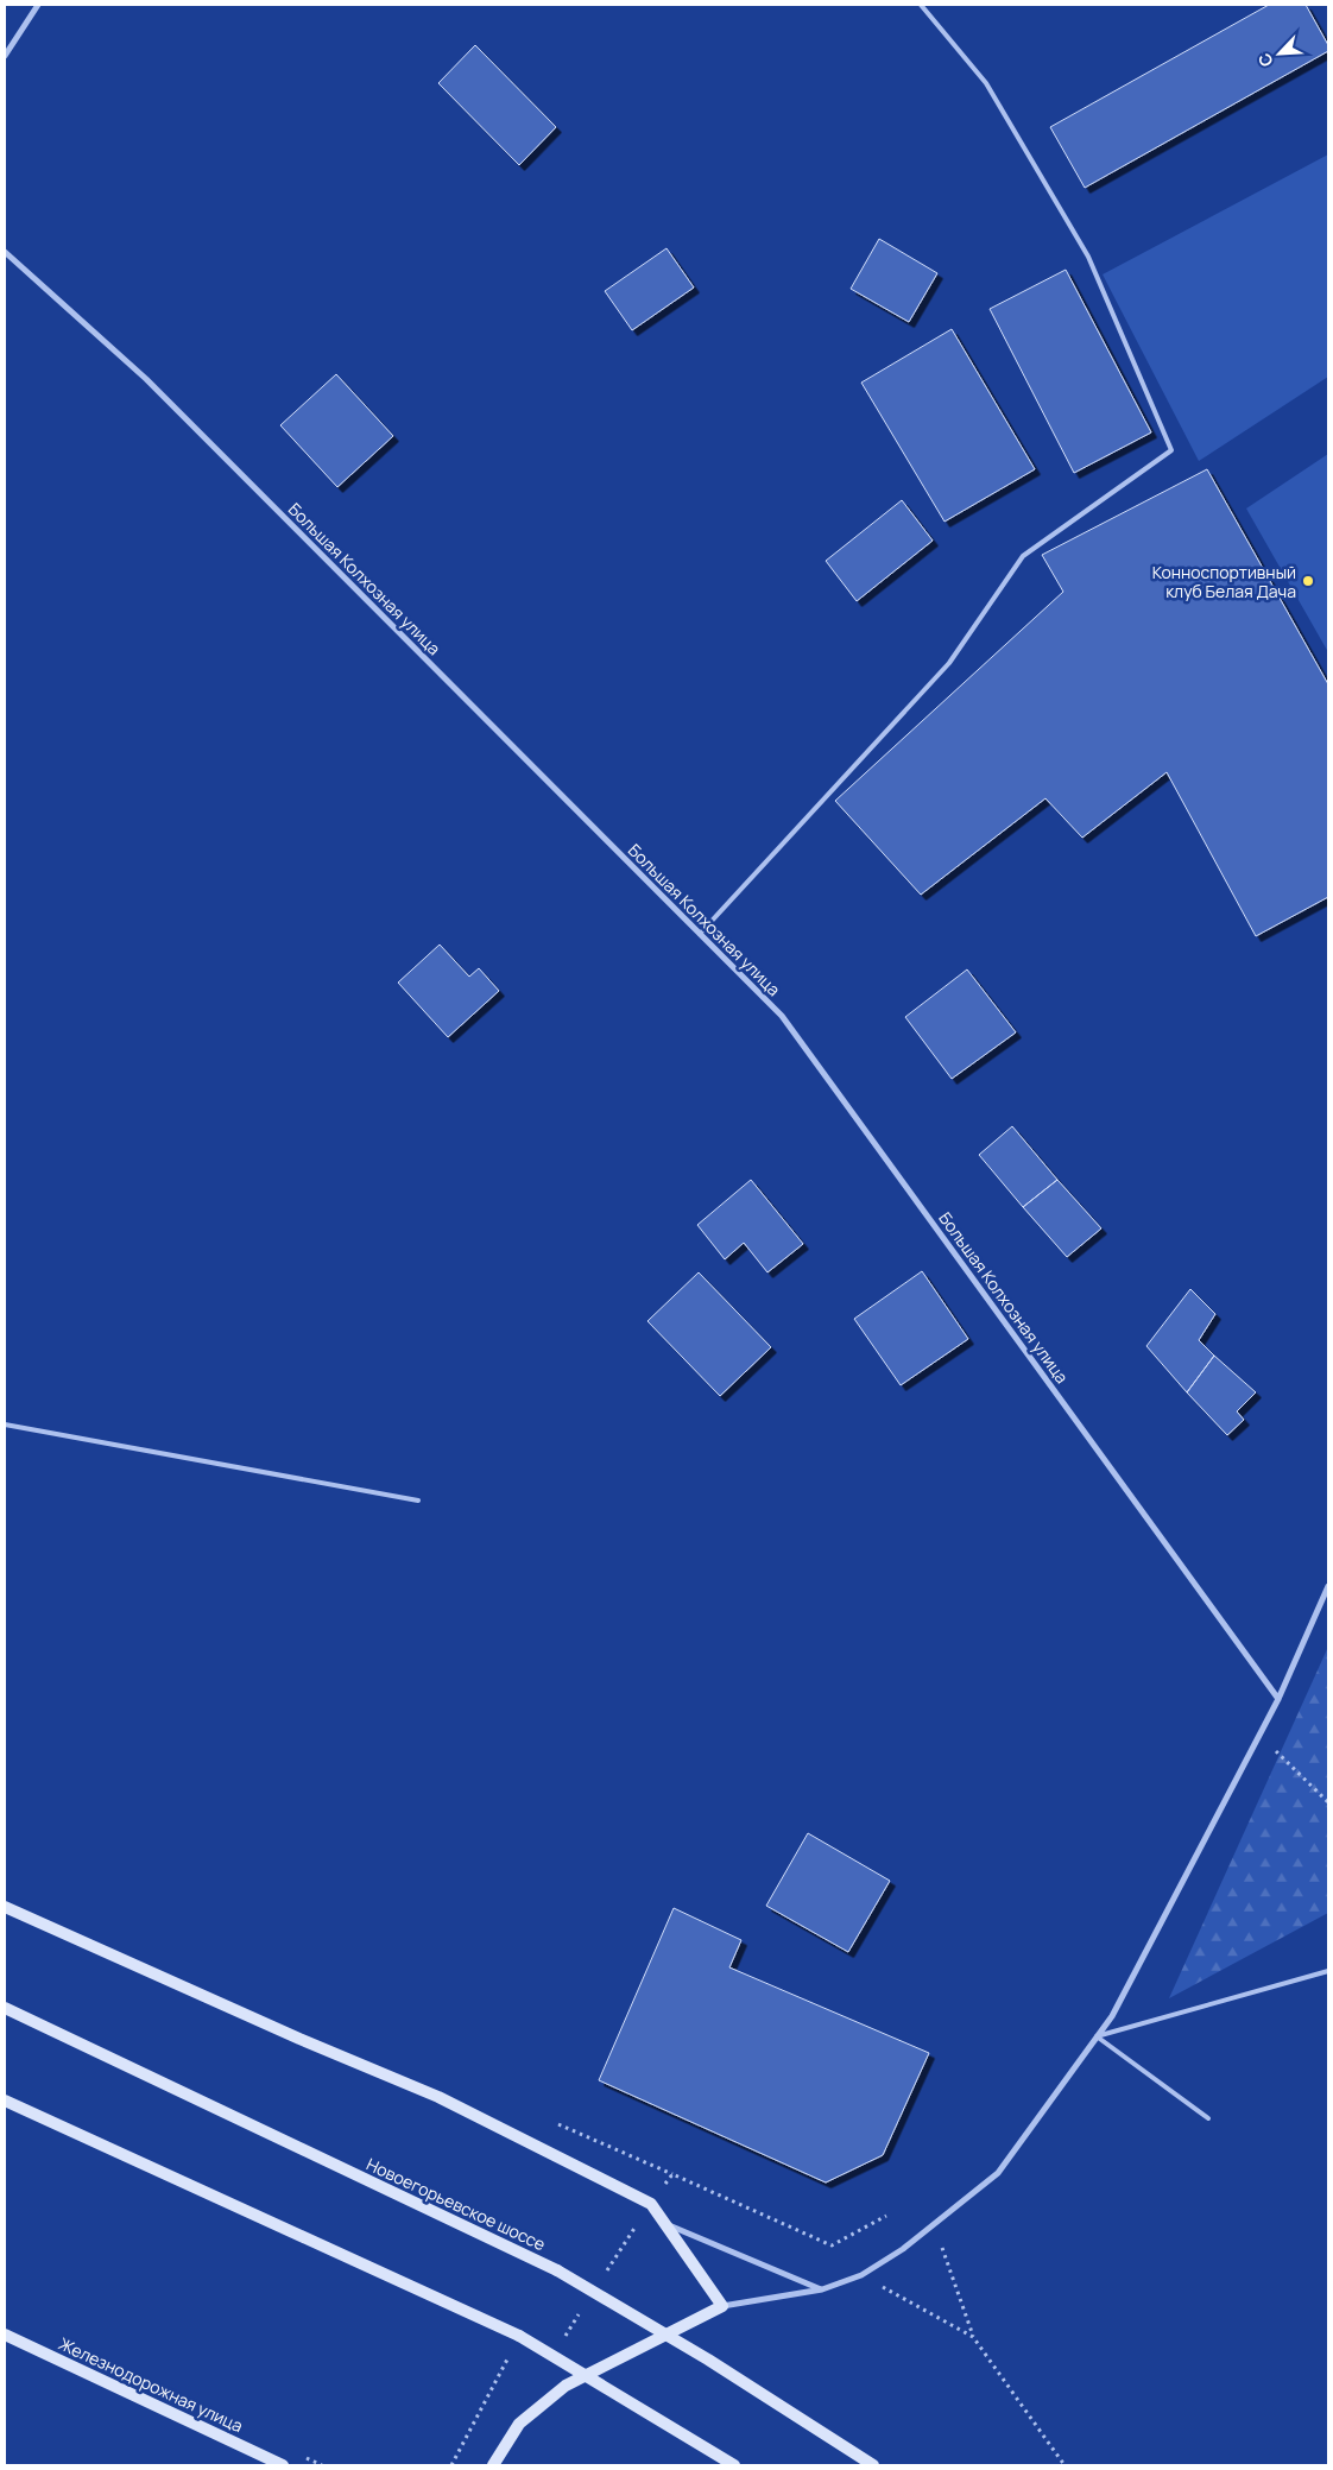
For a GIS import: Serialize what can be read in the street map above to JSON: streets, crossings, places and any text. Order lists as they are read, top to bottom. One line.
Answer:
{"streets":{"main road":["Новоегорьевское шоссе","Железнодорожная улица"],"street":["Большая Колхозная улица"]},"places":["Конноспортивный клуб Белая Дача"],"north":"bottom left"}
